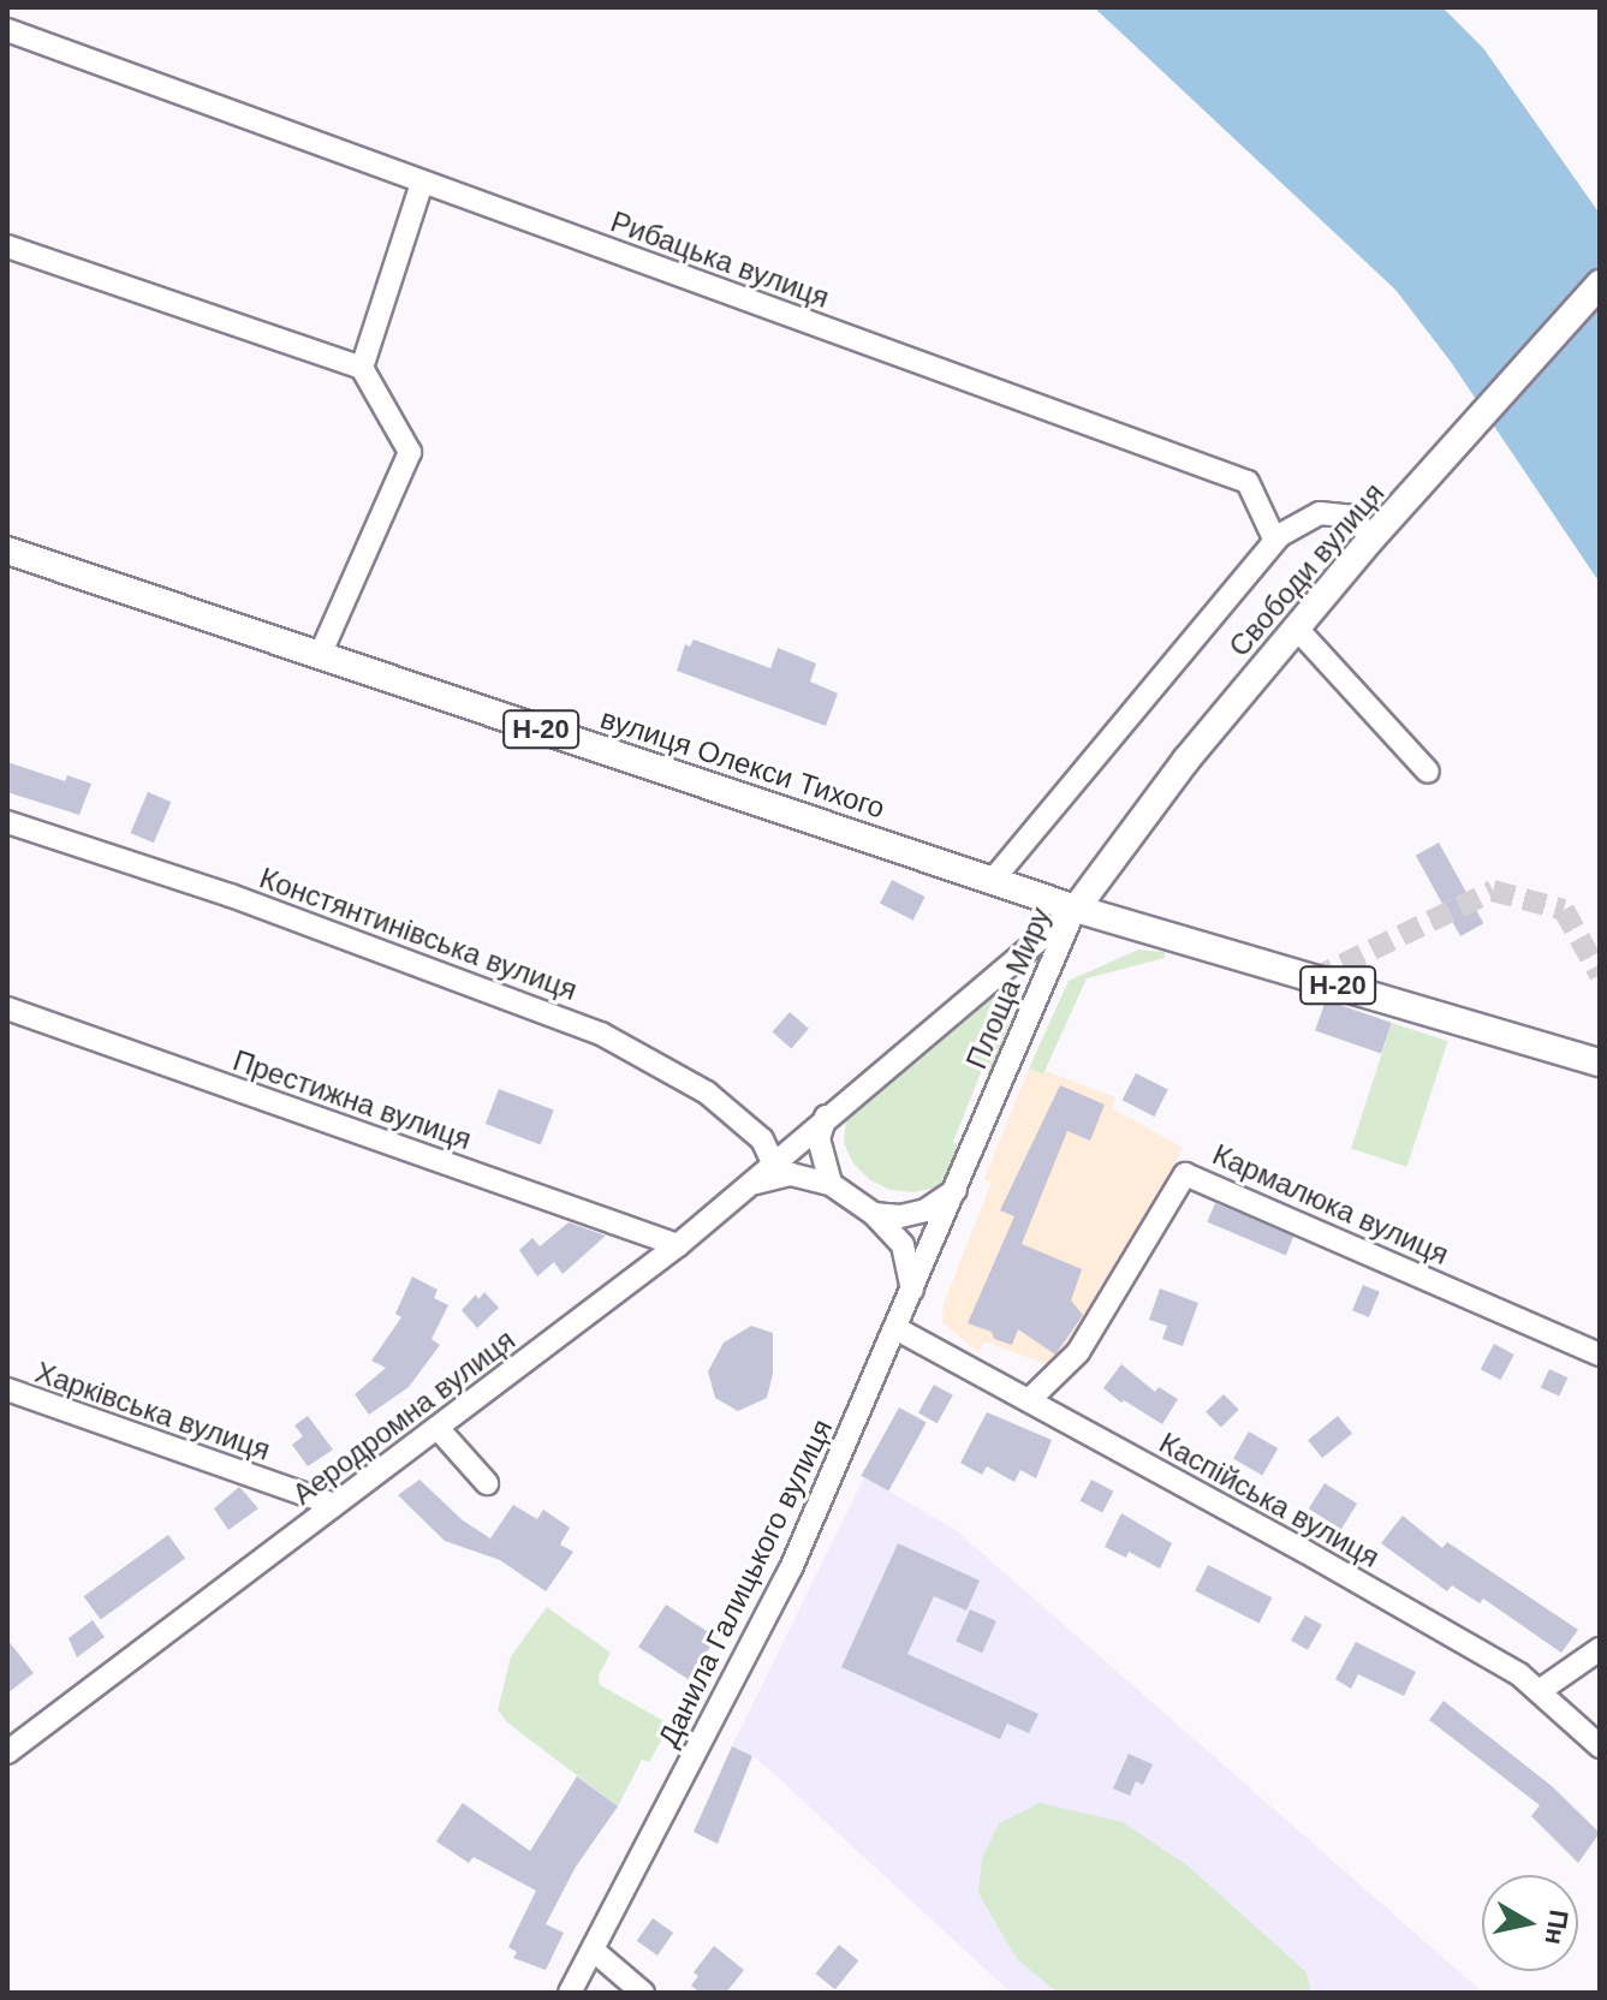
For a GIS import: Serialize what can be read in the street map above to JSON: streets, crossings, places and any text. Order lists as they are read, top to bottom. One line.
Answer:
{"streets":{"main road":["Свободи вулиця","Н-20","вулиця Олекси Тихого"],"street":["Рибацька вулиця","Констянтинівська вулиця","Площа Миру","Престижна вулиця","Кармалюка вулиця","Харківська вулиця","Аеродромна вулиця","Каспійська вулиця","Данила Галицького вулиця"]},"crossings":[["Свободи вулиця","Н-20"],["Свободи вулиця","вулиця Олекси Тихого"],["Свободи вулиця","Площа Миру"],["Н-20","вулиця Олекси Тихого"],["Н-20","Площа Миру"],["вулиця Олекси Тихого","Площа Миру"],["Констянтинівська вулиця","Аеродромна вулиця"],["Площа Миру","Аеродромна вулиця"],["Площа Миру","Данила Галицького вулиця"],["Престижна вулиця","Аеродромна вулиця"],["Кармалюка вулиця","Каспійська вулиця"],["Харківська вулиця","Аеродромна вулиця"],["Каспійська вулиця","Данила Галицького вулиця"]],"north":"right"}
